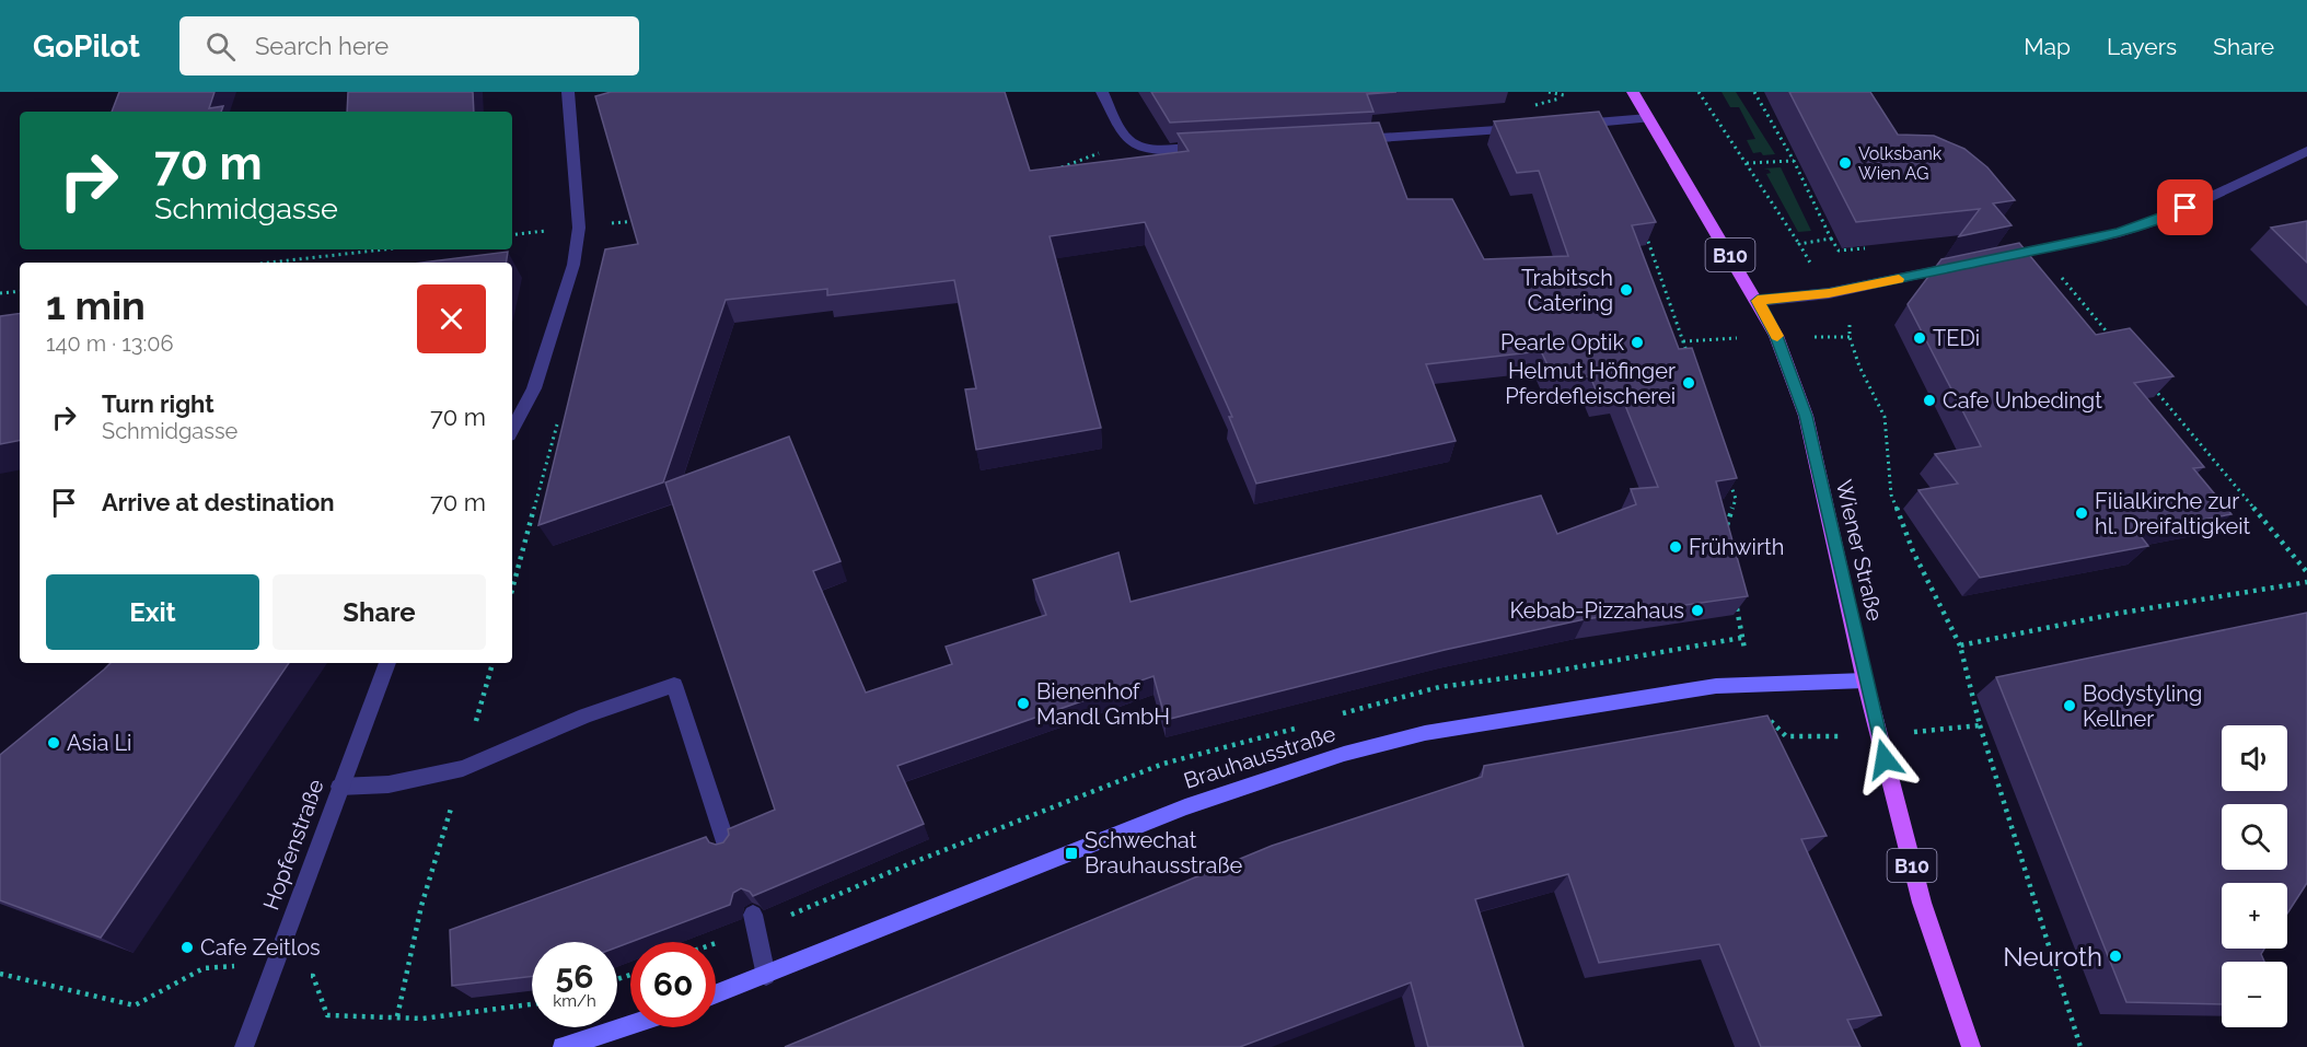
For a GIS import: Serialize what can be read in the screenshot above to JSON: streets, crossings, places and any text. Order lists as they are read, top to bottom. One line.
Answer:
{"streets":{"main road":["B10","Wiener Straße"],"street":["Brauhausstraße","Hopfenstraße"]},"crossings":[["Wiener Straße","Brauhausstraße"]],"places":{"other":["Volksbank Wien AG","Trabitsch Catering","TEDi","Pearle Optik","Helmut Höfinger Pferdefleischerei","Cafe Unbedingt","Filialkirche zur hl. Dreifaltigkeit","Frühwirth","Kebab-Pizzahaus","Bienenhof Mandl GmbH","Bodystyling Kellner","Asia Li","Cafe Zeitlos","Neuroth"],"transit":["Schwechat Brauhausstraße"]},"page":{"header":"GoPilot","search":"Search here","nav":["Map","Layers","Share"],"turn":["70 m","Schmidgasse"],"heading":["1 min","140 m · 13:06"],"list":[{"name":"Turn right","note":"Schmidgasse","value":"70 m"},{"name":"Arrive at destination","value":"70 m"}],"buttons":["Exit","Share"],"map_buttons":["+","−"],"speed":"56 km/h","limit":"60"}}
